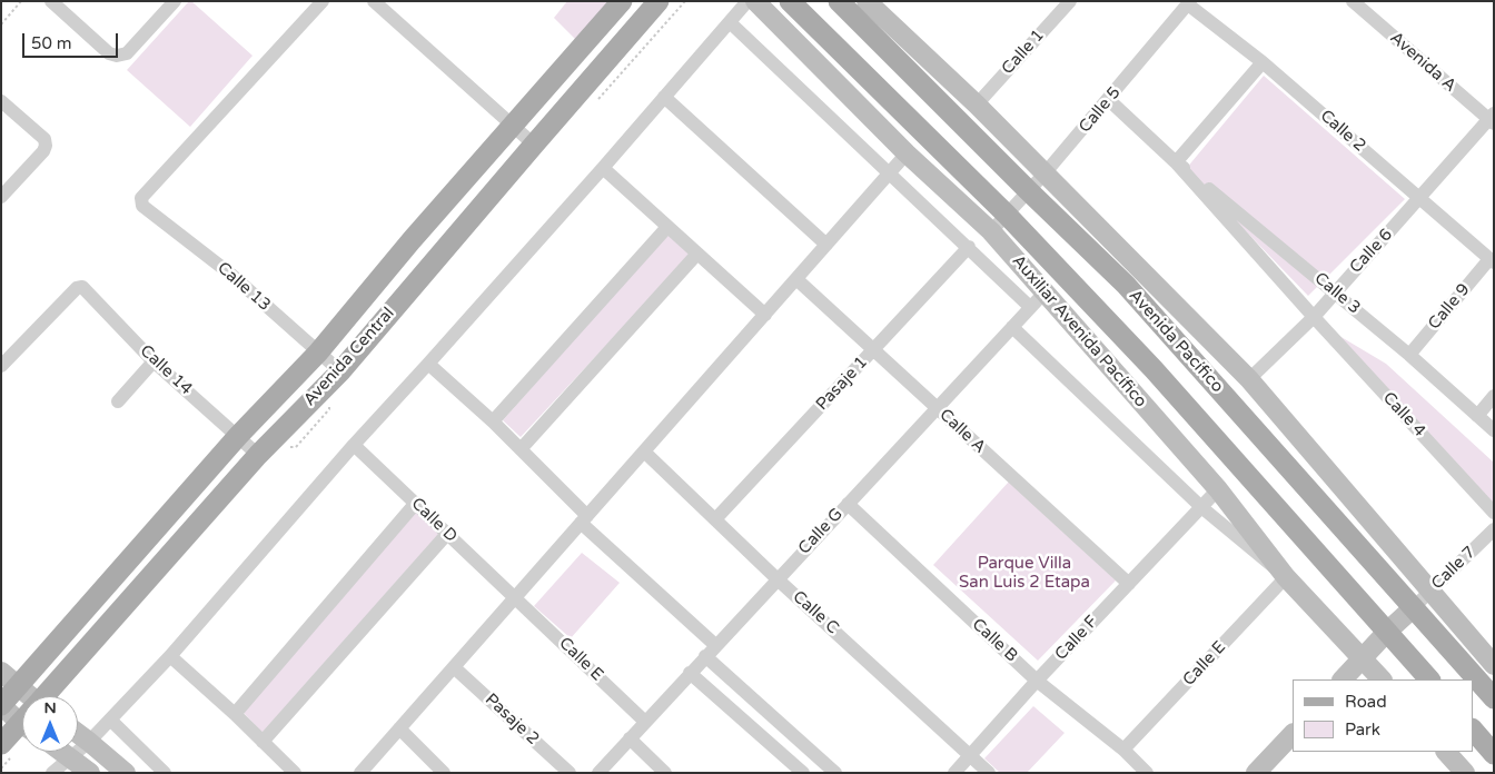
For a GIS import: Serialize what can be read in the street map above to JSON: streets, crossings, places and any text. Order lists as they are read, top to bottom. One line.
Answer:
{"streets":{"main road":["Auxiliar Avenida Pacífico","Avenida Pacífico","Avenida Central"],"street":["Calle 1","Avenida A","Calle 5","Calle 2","Calle 6","Calle 13","Calle 3","Calle 9","Calle 14","Pasaje 1","Calle 4","Calle A","Calle D","Calle G","Calle 7","Calle C","Calle F","Calle B","Calle E","Pasaje 2"]},"crossings":[["Avenida A","Calle 6"],["Calle 5","Calle 2"],["Calle 5","Calle 3"],["Calle 5","Avenida Pacífico"],["Calle 2","Calle 6"],["Calle 2","Calle 9"],["Calle 6","Calle 3"],["Calle 6","Calle 4"],["Calle 13","Avenida Central"],["Calle 3","Calle 9"],["Calle 3","Calle 4"],["Auxiliar Avenida Pacífico","Calle G"],["Auxiliar Avenida Pacífico","Calle F"],["Auxiliar Avenida Pacífico","Calle E"],["Avenida Pacífico","Calle 7"],["Avenida Central","Calle 14"],["Pasaje 1","Calle A"],["Pasaje 1","Calle C"],["Calle A","Calle G"],["Calle A","Calle F"],["Calle D","Calle E"],["Calle G","Calle C"],["Calle G","Calle B"],["Calle G","Calle E"],["Calle C","Calle F"],["Calle F","Calle B"],["Calle B","Calle E"]],"parks":["Parque Villa San Luis 2 Etapa"],"legend":["Road","Park"],"scale_bar":"50 m","north":"top"}
